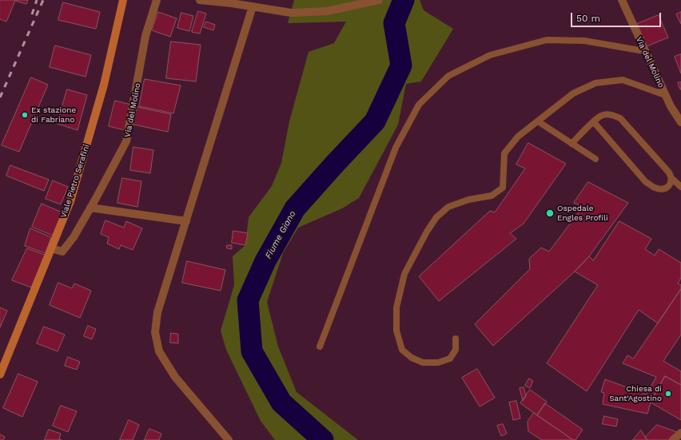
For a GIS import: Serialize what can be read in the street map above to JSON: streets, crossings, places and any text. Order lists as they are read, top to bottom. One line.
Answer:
{"streets":{"street":["Via del Molino","Viale Pietro Serafini"]},"crossings":[["Via del Molino","Viale Pietro Serafini"]],"water":["Fiume Giano"],"places":["Ex stazione di Fabriano","Ospedale Engles Profili","Chiesa di Sant'Agostino"],"scale_bar":"50 m"}
